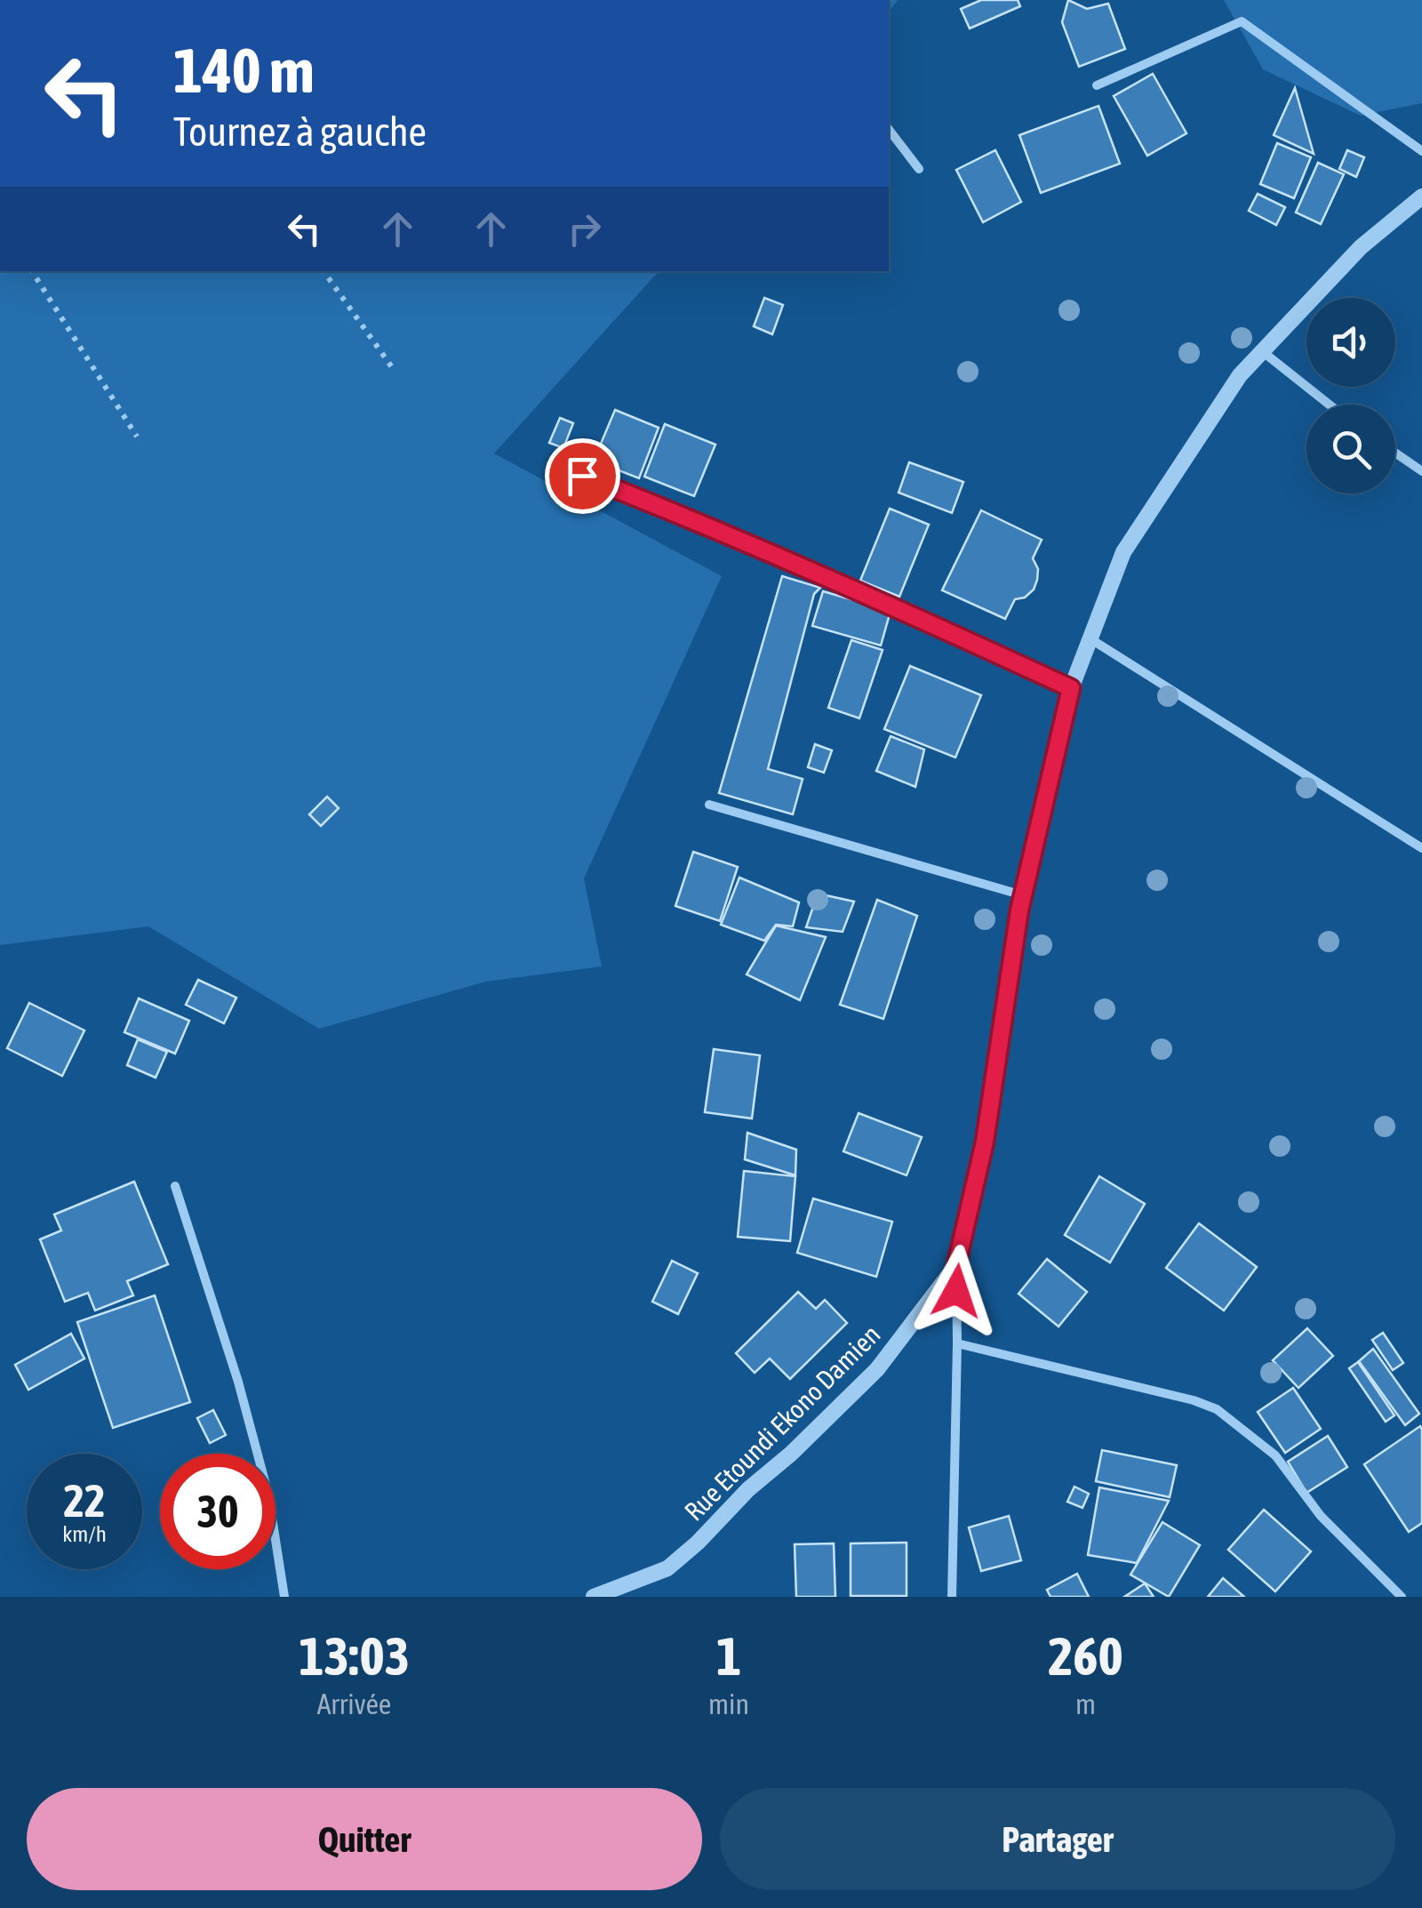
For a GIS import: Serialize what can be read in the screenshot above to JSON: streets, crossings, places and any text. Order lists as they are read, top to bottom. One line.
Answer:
{"streets":{"street":["Rue Etoundi Ekono Damien"]},"page":{"turn":["140 m","Tournez à gauche"],"speed":"22 km/h","limit":"30","eta":["13:03","Arrivée","1","min","260","m"],"buttons":["Quitter","Partager"]}}
